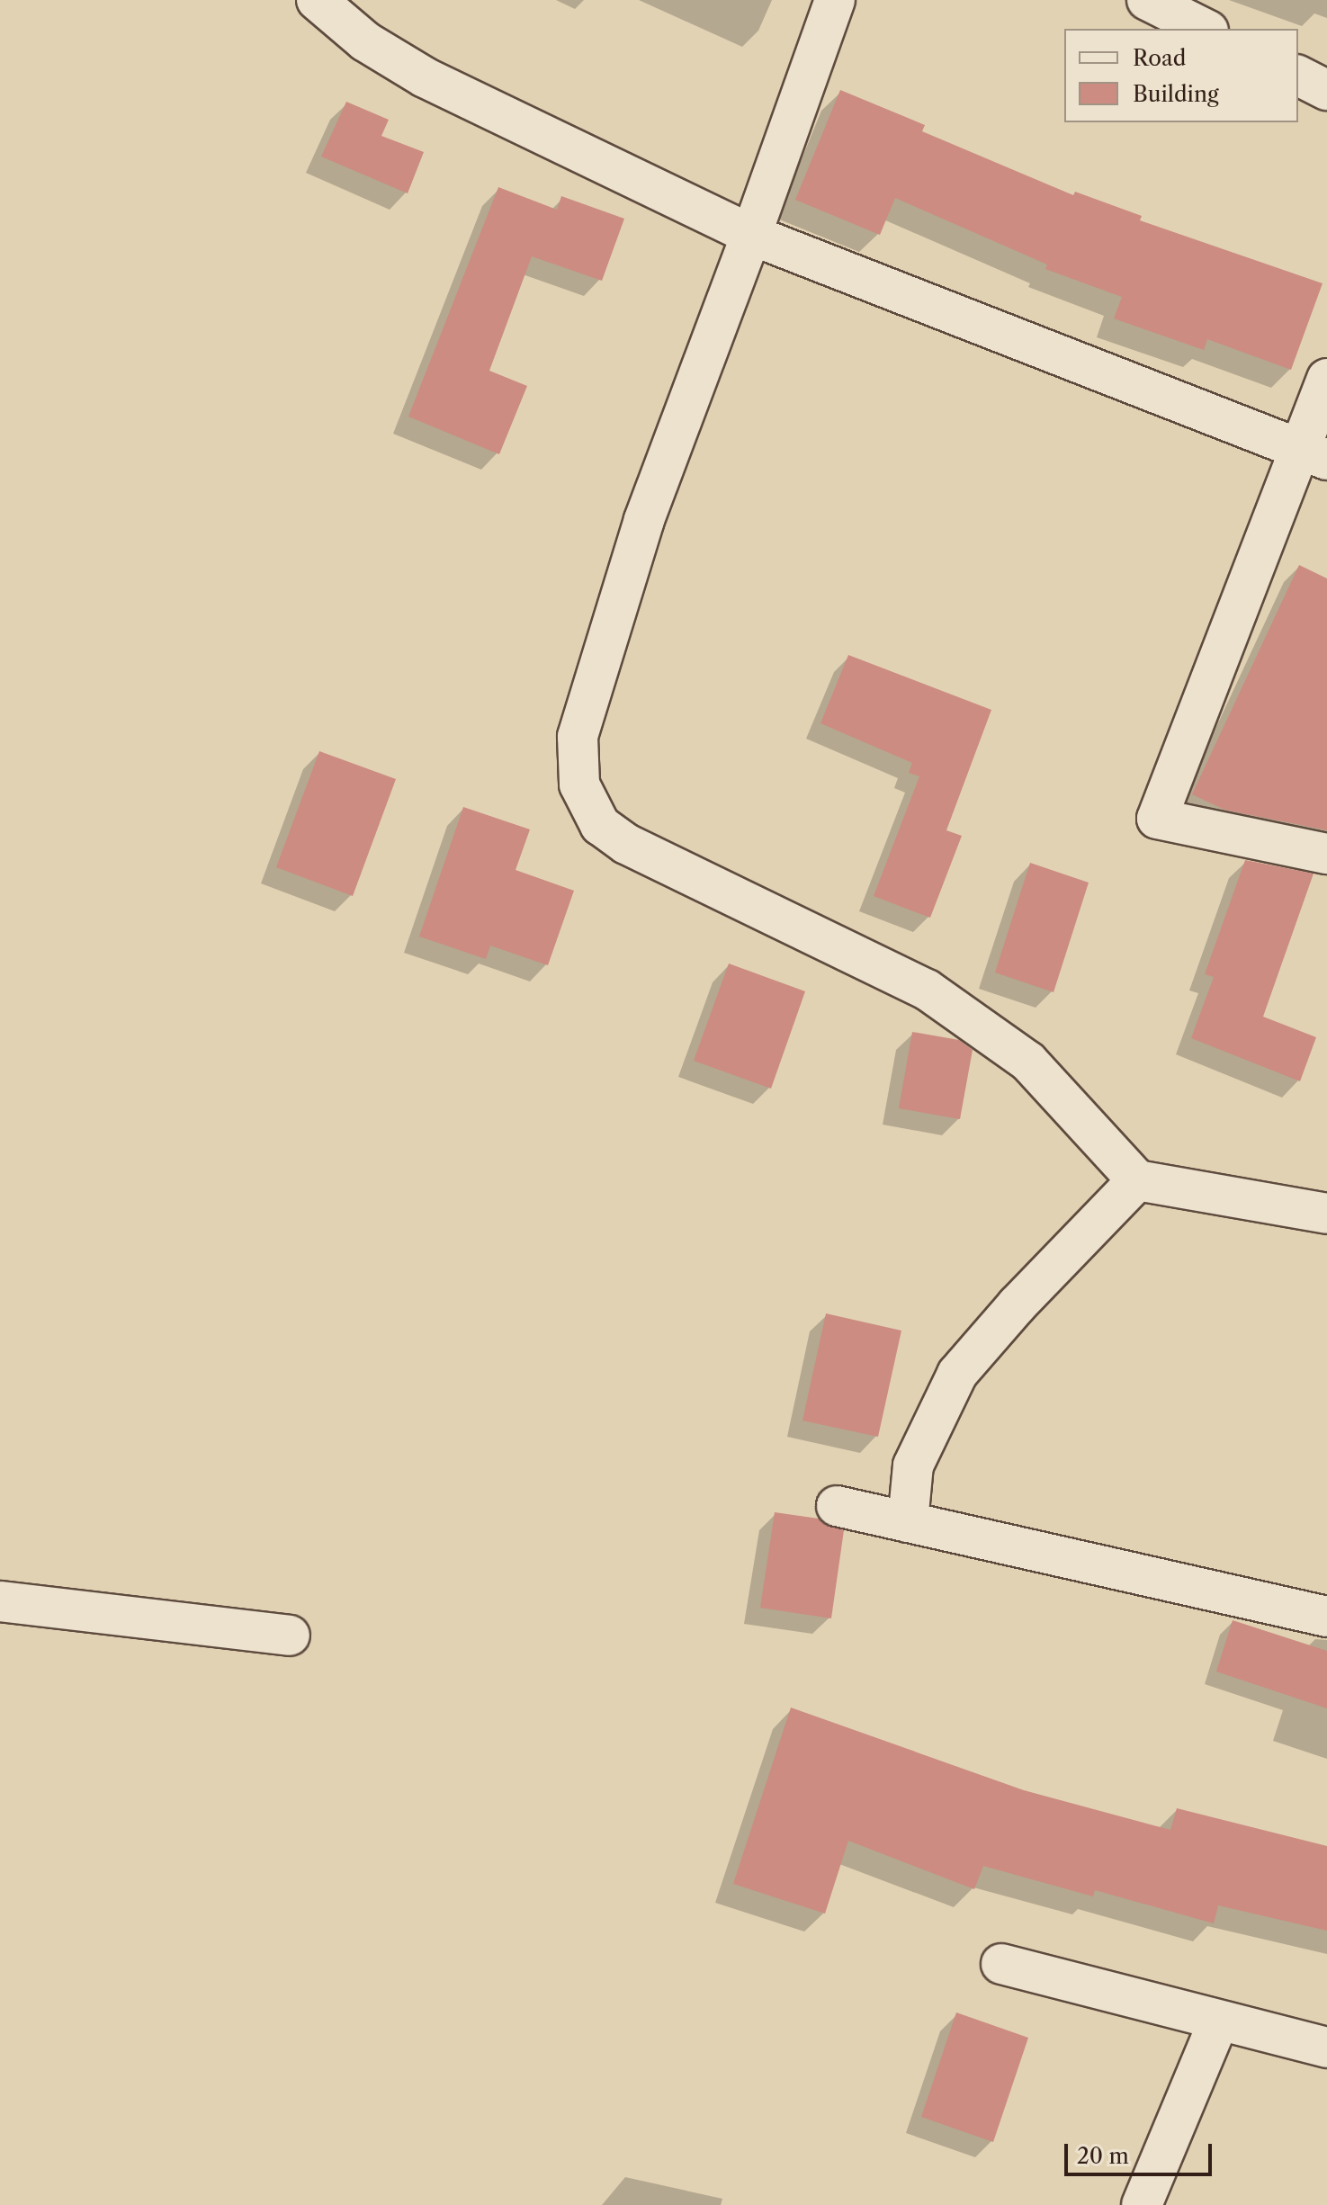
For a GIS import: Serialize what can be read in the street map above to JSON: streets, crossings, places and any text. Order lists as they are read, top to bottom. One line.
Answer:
{"legend":["Road","Building"],"scale_bar":"20 m"}
